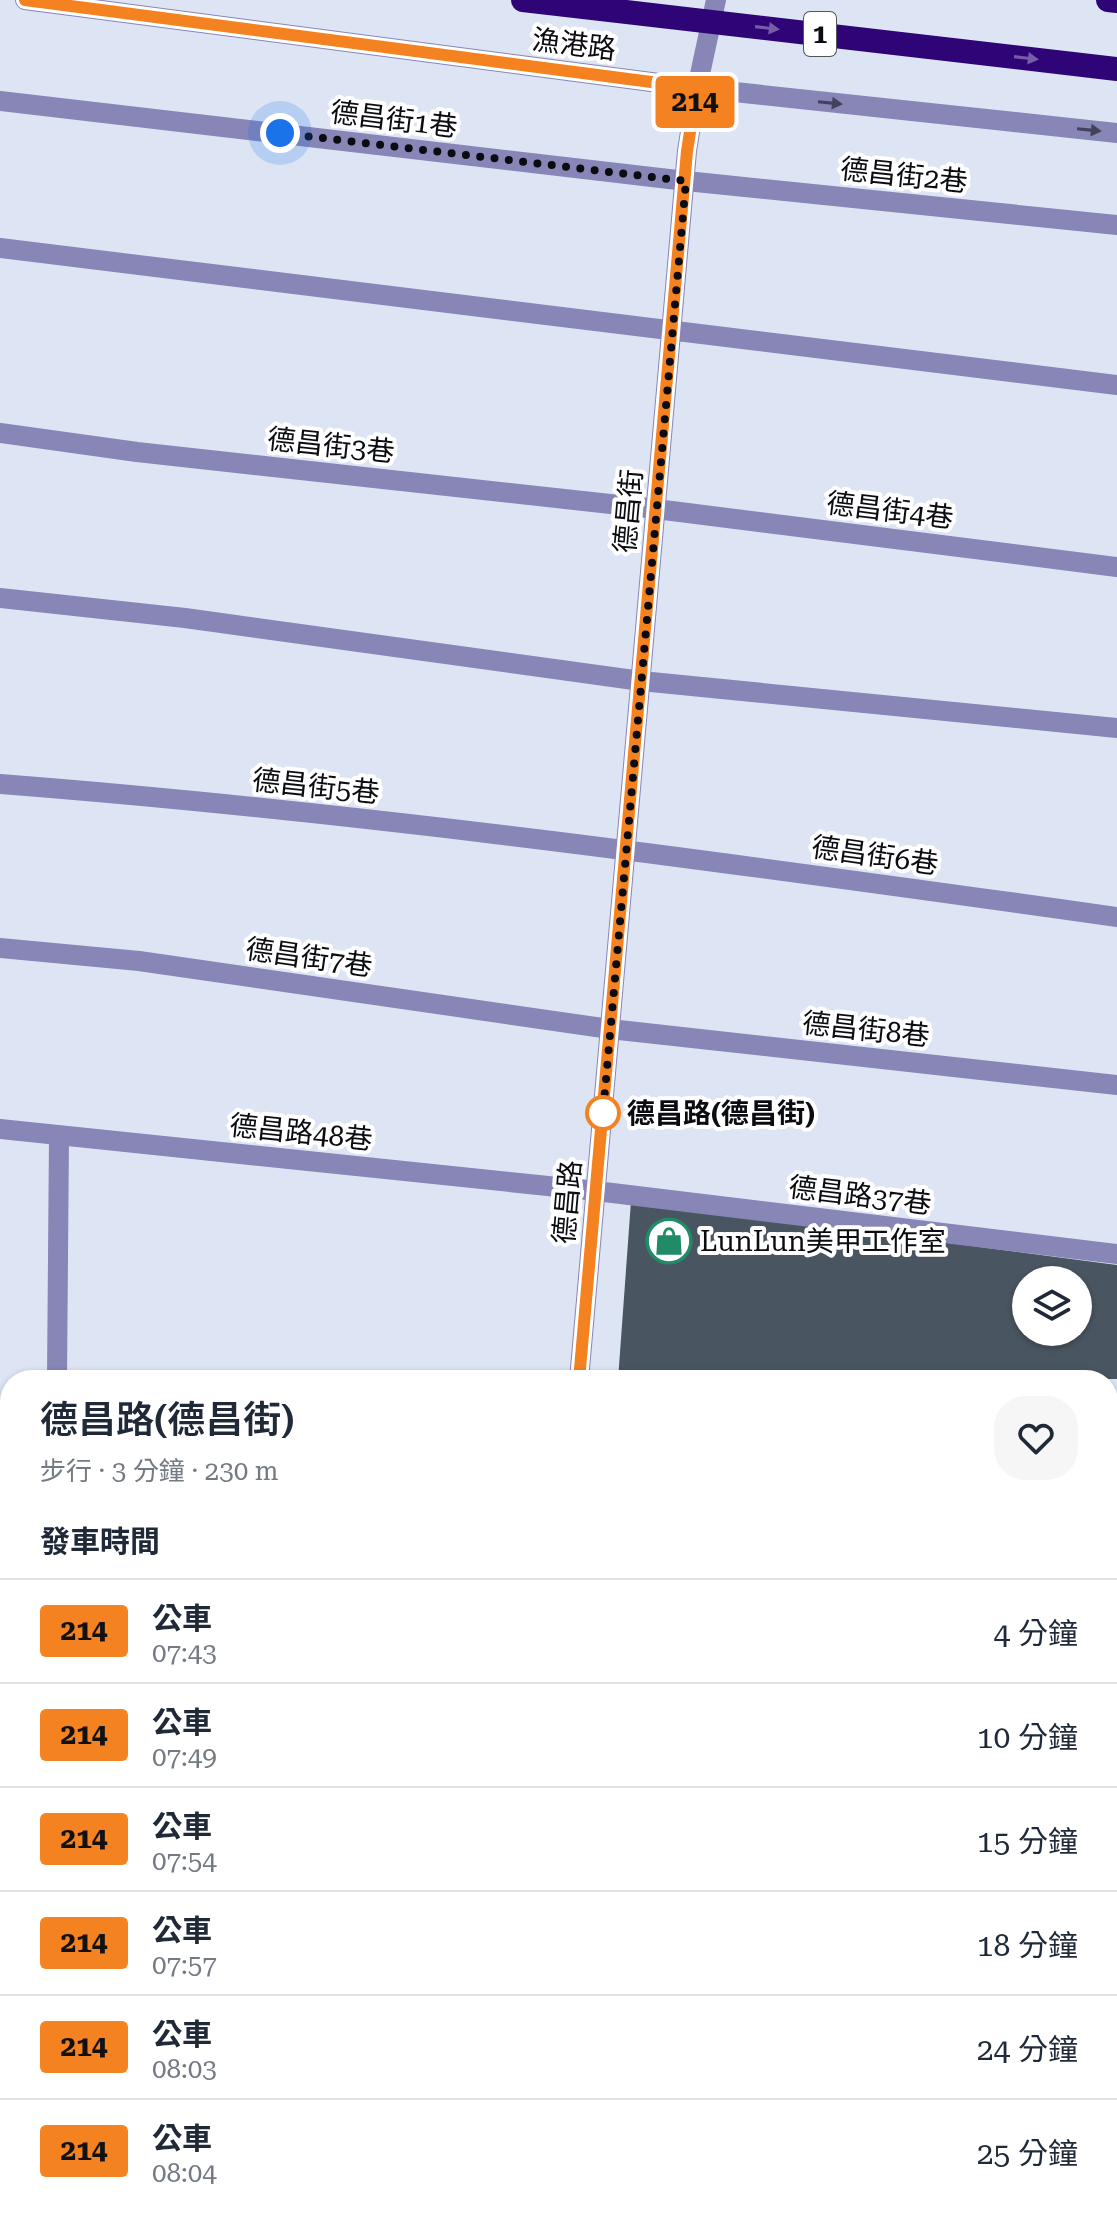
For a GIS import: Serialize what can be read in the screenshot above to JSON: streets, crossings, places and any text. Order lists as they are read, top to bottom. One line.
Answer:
{"streets":{"highway":["1"],"street":["漁港路","德昌街1巷","德昌街2巷","德昌街3巷","德昌街4巷","德昌街","德昌街5巷","德昌街6巷","德昌街7巷","德昌街8巷","德昌路48巷","德昌路37巷","德昌路"]},"crossings":[["漁港路","德昌街"],["德昌街1巷","德昌街2巷"],["德昌街1巷","德昌街"],["德昌街2巷","德昌街"],["德昌街3巷","德昌街4巷"],["德昌街3巷","德昌街"],["德昌街4巷","德昌街"],["德昌街","德昌街5巷"],["德昌街","德昌街6巷"],["德昌街","德昌街7巷"],["德昌街","德昌街8巷"],["德昌街","德昌路"],["德昌街5巷","德昌街6巷"],["德昌街7巷","德昌街8巷"],["德昌街7巷","德昌路"],["德昌街8巷","德昌路"],["德昌路48巷","德昌路37巷"],["德昌路48巷","德昌路"],["德昌路37巷","德昌路"]],"one_way":["漁港路"],"places":{"other":["德昌路(德昌街)"],"shop":["LunLun美甲工作室"]},"lines":["bus line 214"],"page":{"on_map":"214","heading":[["德昌路(德昌街)","步行 · 3 分鐘 · 230 m"],"發車時間"],"list":[{"mark":"214","name":"公車","note":"07:43","value":"4 分鐘"},{"mark":"214","name":"公車","note":"07:49","value":"10 分鐘"},{"mark":"214","name":"公車","note":"07:54","value":"15 分鐘"},{"mark":"214","name":"公車","note":"07:57","value":"18 分鐘"},{"mark":"214","name":"公車","note":"08:03","value":"24 分鐘"},{"mark":"214","name":"公車","note":"08:04","value":"25 分鐘"}]}}
